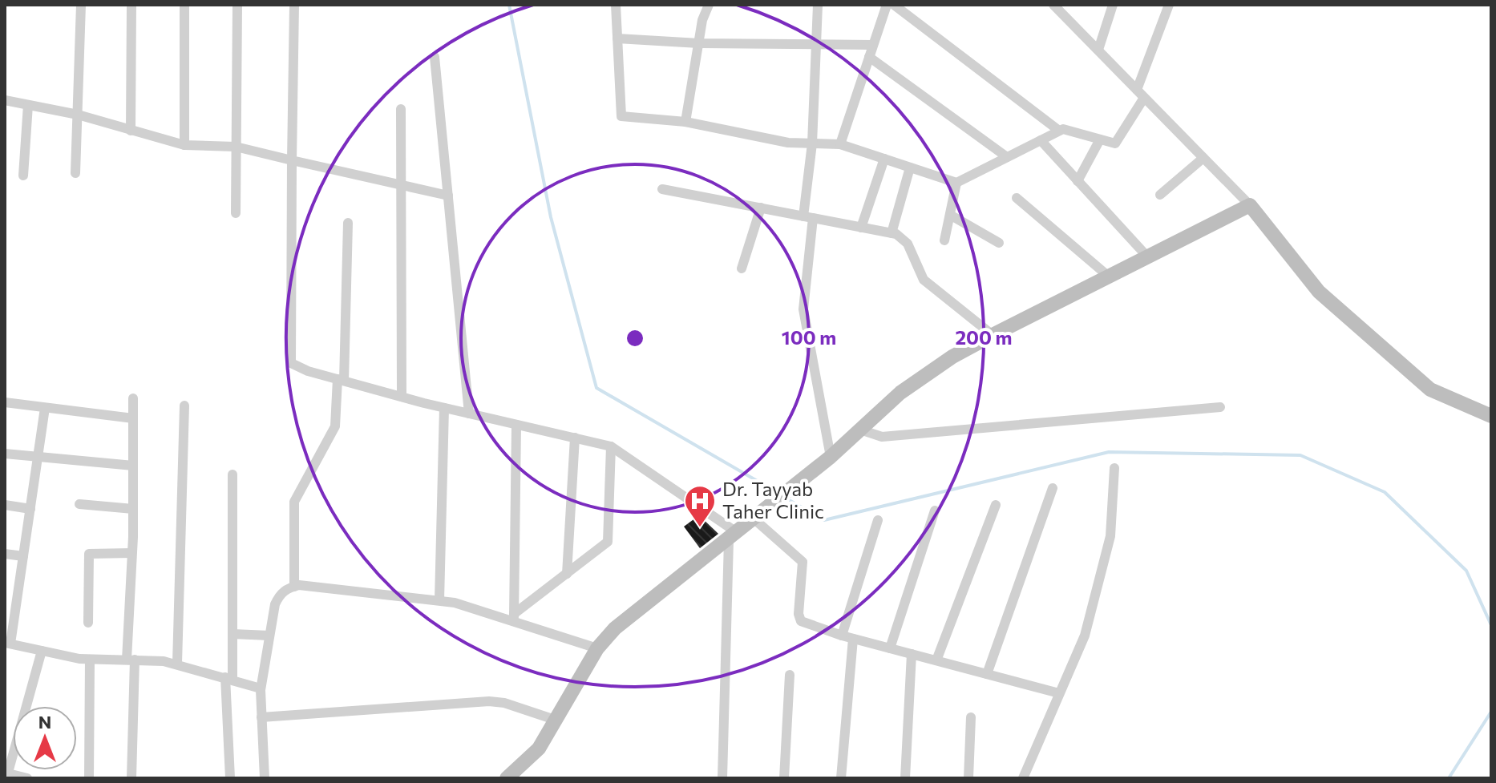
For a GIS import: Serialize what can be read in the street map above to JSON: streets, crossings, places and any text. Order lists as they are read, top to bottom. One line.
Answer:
{"places":{"hospital":["Dr. Tayyab Taher Clinic"]},"north":"top","rings":["100 m","200 m"]}
